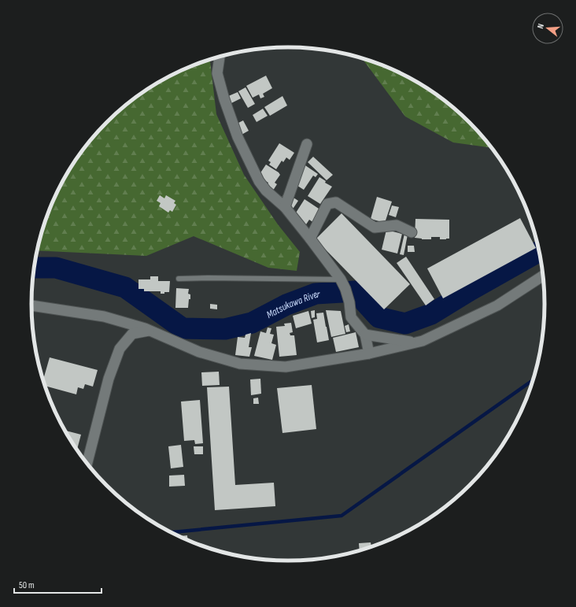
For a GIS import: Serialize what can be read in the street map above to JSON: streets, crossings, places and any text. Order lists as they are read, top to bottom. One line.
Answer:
{"water":["Matsukawa River"],"scale_bar":"50 m","north":"left"}
